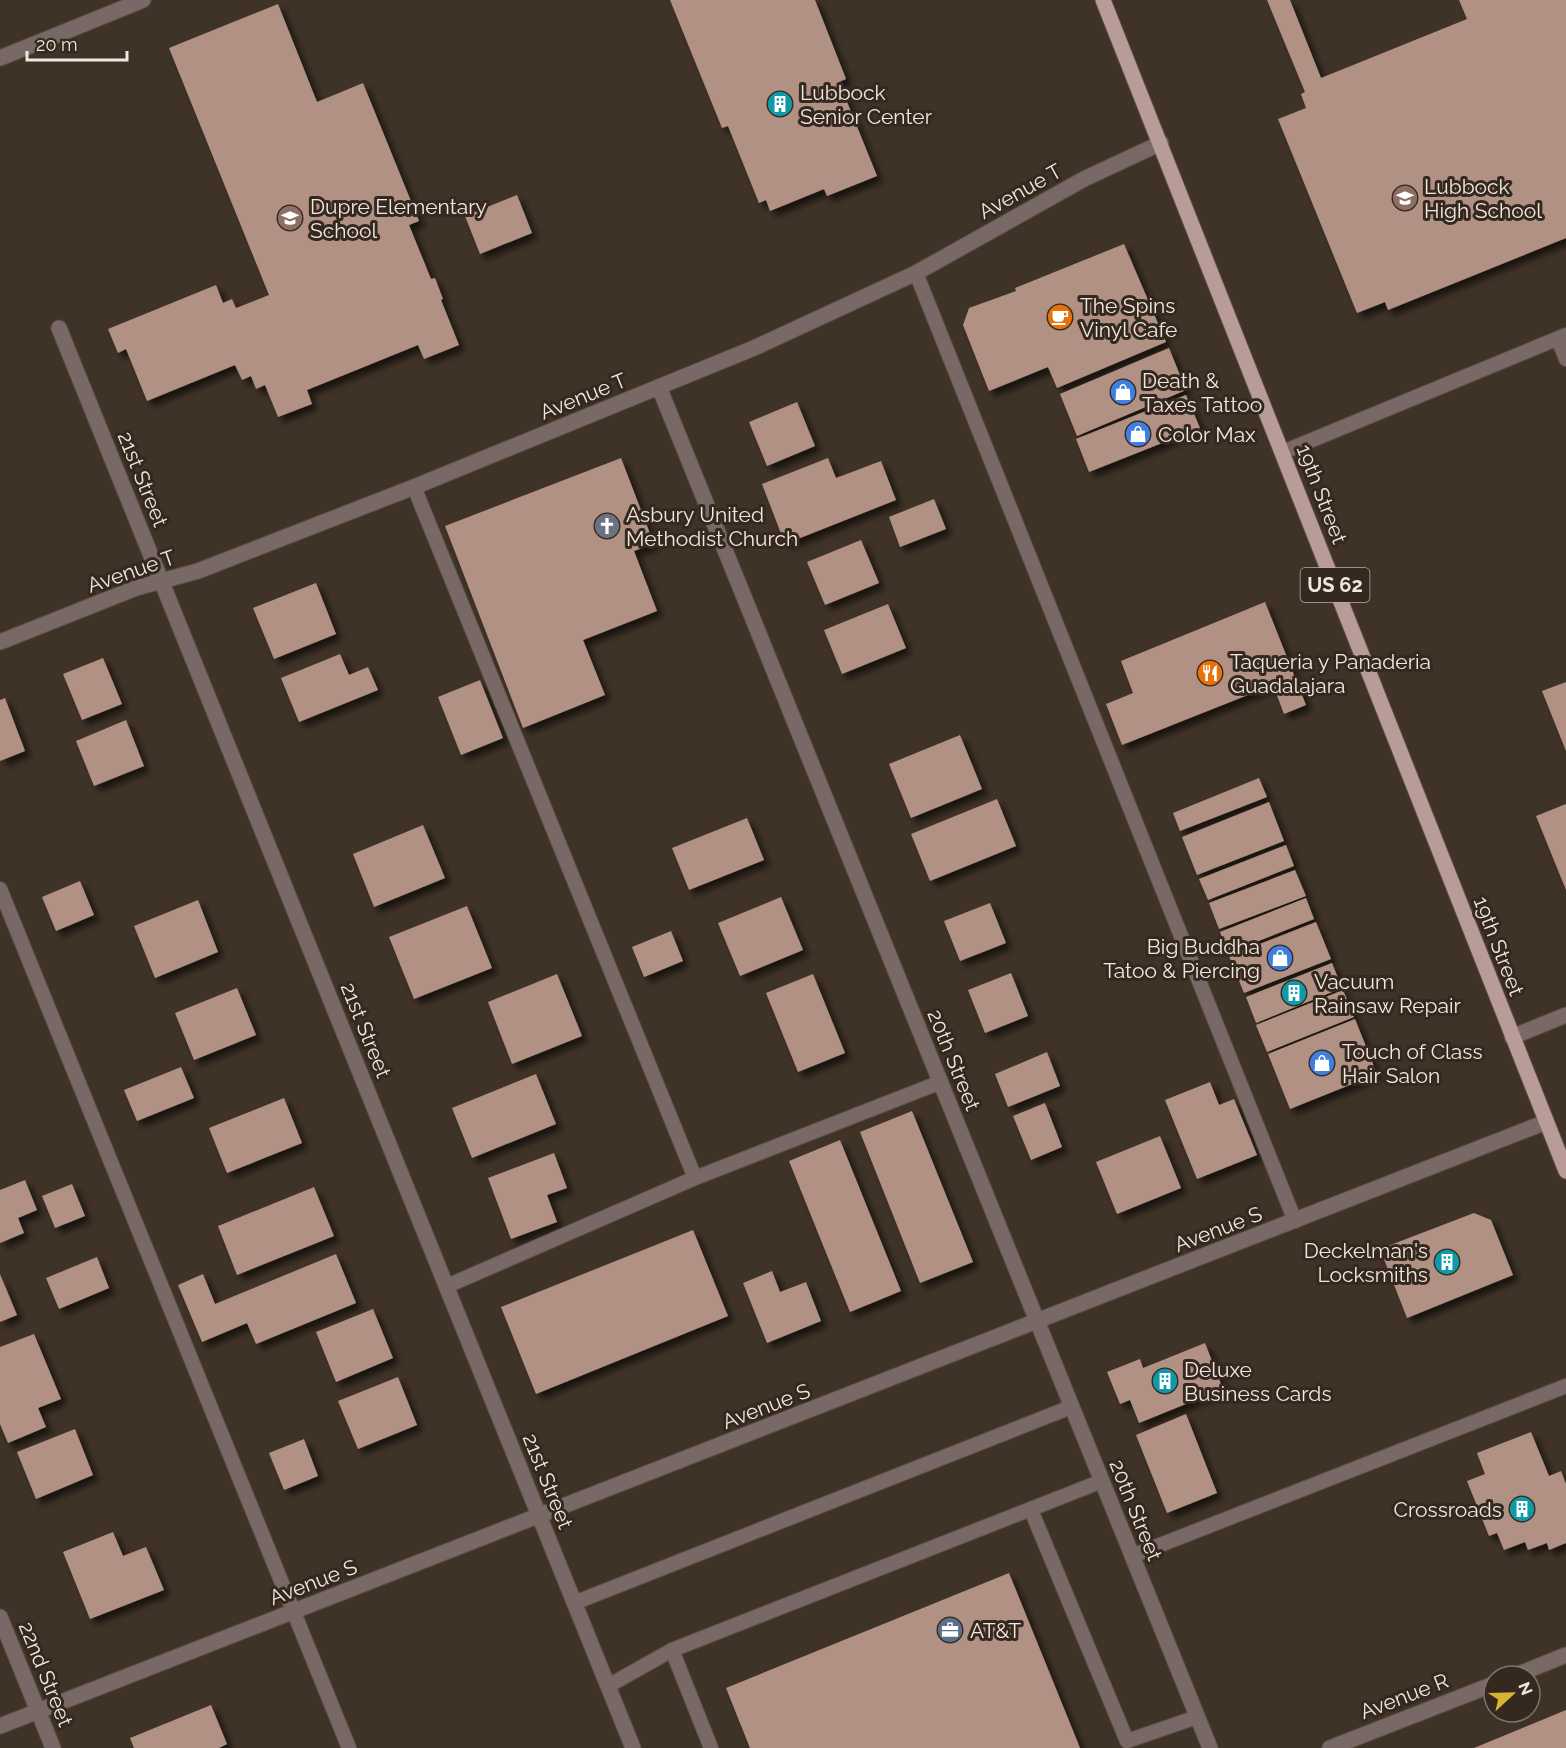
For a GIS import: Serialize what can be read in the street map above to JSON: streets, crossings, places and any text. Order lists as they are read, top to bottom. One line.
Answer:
{"streets":{"main road":["19th Street","US 62"],"street":["Avenue T","21st Street","20th Street","Avenue S","22nd Street","Avenue R"]},"crossings":[["Avenue T","21st Street"],["Avenue T","19th Street"],["Avenue T","20th Street"],["21st Street","Avenue S"],["19th Street","Avenue S"],["20th Street","Avenue S"],["Avenue S","22nd Street"]],"places":{"building":["Lubbock Senior Center","Vacuum Rainsaw Repair","Deckelman's Locksmiths","Deluxe Business Cards","Crossroads"],"school or university":["Lubbock High School","Dupre Elementary School"],"cafe":["The Spins Vinyl Cafe"],"shop":["Death & Taxes Tattoo","Color Max","Big Buddha Tatoo & Piercing","Touch of Class Hair Salon"],"church":["Asbury United Methodist Church"],"restaurant":["Taqueria y Panaderia Guadalajara"],"office":["AT&T"]},"scale_bar":"20 m","north":"right"}
